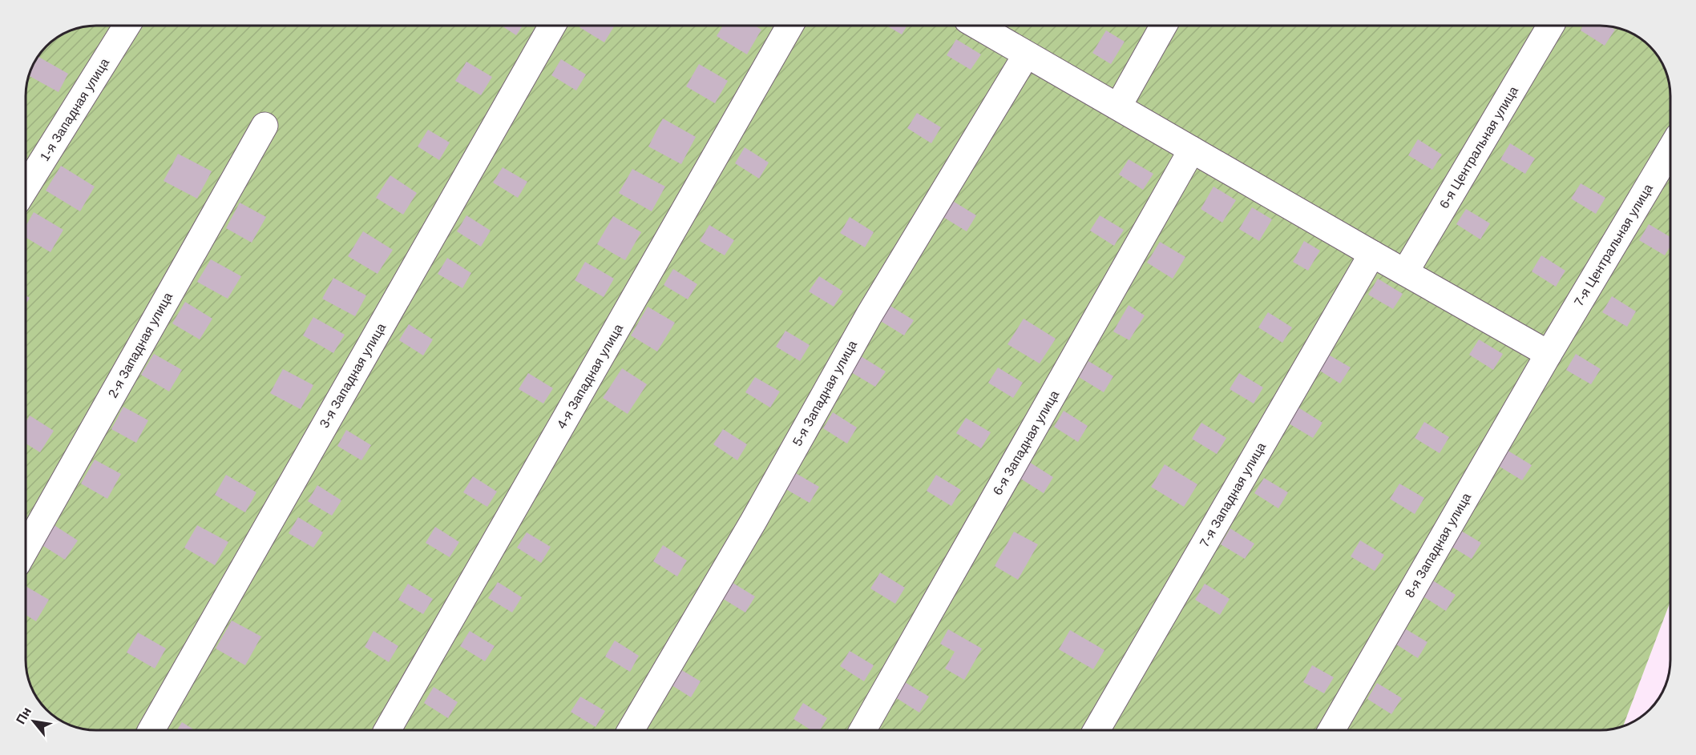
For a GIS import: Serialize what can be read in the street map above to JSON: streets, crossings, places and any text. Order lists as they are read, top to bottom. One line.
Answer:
{"streets":{"street":["1-я Западная улица","6-я Центральная улица","7-я Центральная улица","2-я Западная улица","3-я Западная улица","4-я Западная улица","5-я Западная улица","6-я Западная улица","7-я Западная улица","8-я Западная улица"]},"crossings":[["7-я Центральная улица","8-я Западная улица"]],"north":"top left"}
